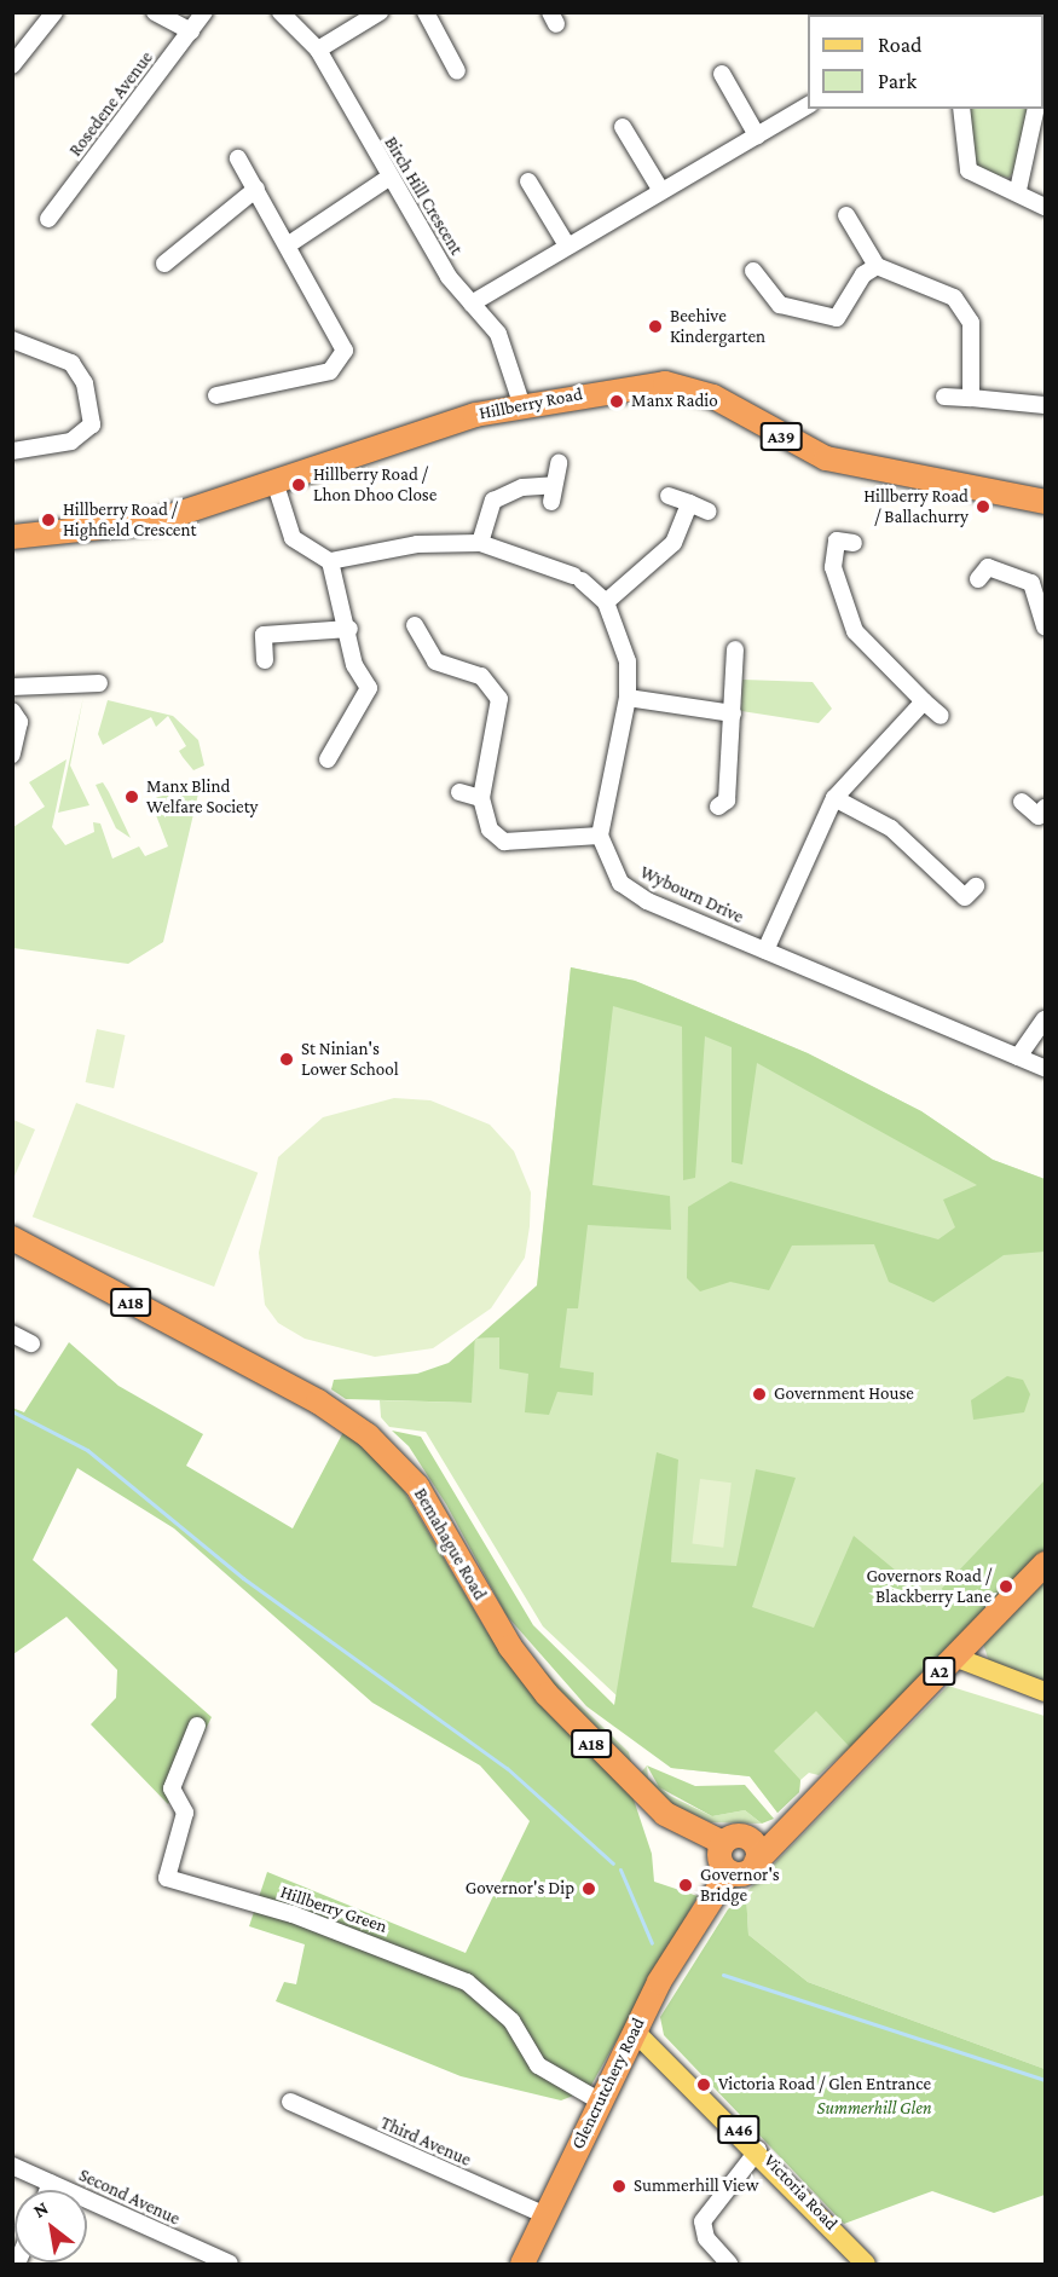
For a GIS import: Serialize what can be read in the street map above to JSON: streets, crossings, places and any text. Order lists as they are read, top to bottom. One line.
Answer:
{"streets":{"highway":["Hillberry Road","A39","A18","Bemahague Road","A2","Glencrutchery Road"],"main road":["A46","Victoria Road"],"street":["Rosedene Avenue","Birch Hill Crescent","Wybourn Drive","Hillberry Green","Third Avenue","Second Avenue"]},"crossings":[["Birch Hill Crescent","Hillberry Road"],["Bemahague Road","A2"],["Bemahague Road","Glencrutchery Road"],["A2","Glencrutchery Road"],["Hillberry Green","Glencrutchery Road"],["Glencrutchery Road","Third Avenue"],["Glencrutchery Road","Victoria Road"]],"parks":["Summerhill Glen"],"places":["Beehive Kindergarten","Manx Radio","Hillberry Road / Lhon Dhoo Close","Hillberry Road / Ballachurry","Hillberry Road / Highfield Crescent","Manx Blind Welfare Society","St Ninian's Lower School","Government House","Governors Road / Blackberry Lane","Governor's Bridge","Governor's Dip","Victoria Road / Glen Entrance","Summerhill View"],"legend":["Road","Park"],"north":"top left"}
